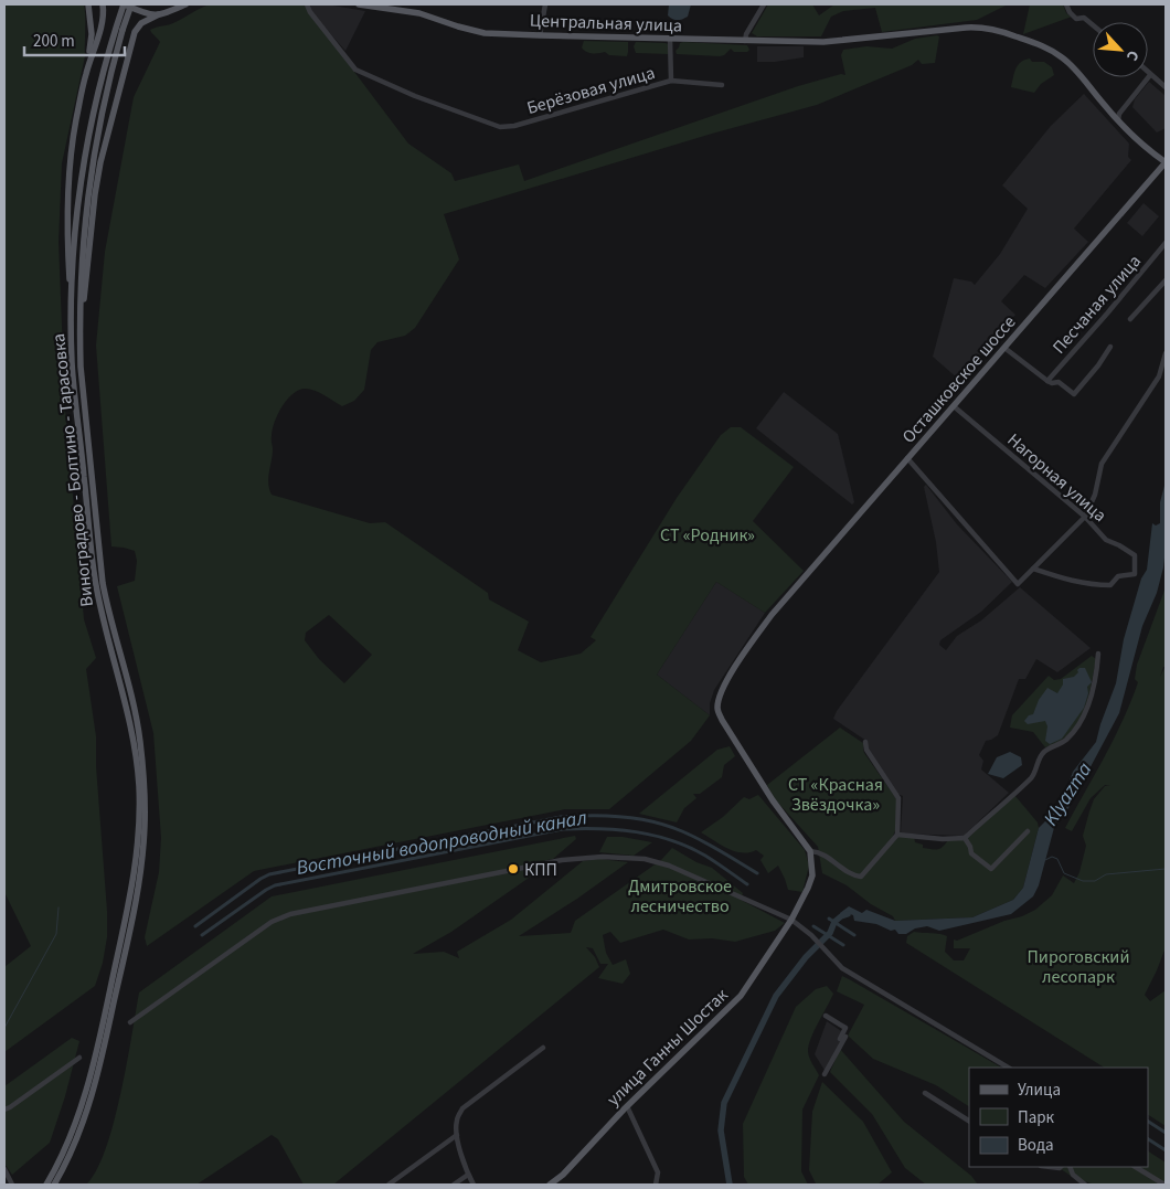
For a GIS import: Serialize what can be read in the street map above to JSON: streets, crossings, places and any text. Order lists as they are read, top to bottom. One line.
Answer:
{"streets":{"main road":["Центральная улица","Осташковское шоссе","Виноградово - Болтино - Тарасовка","улица Ганны Шостак"],"street":["Берёзовая улица","Песчаная улица","Нагорная улица"]},"crossings":[["Центральная улица","Осташковское шоссе"],["Осташковское шоссе","Нагорная улица"],["Осташковское шоссе","улица Ганны Шостак"]],"water":["Klyazma","Восточный водопроводный канал"],"parks":["СТ «Родник»","СТ «Красная Звёздочка»","Дмитровское лесничество","Пироговский лесопарк"],"places":["КПП"],"legend":["Улица","Парк","Вода"],"scale_bar":"200 m","north":"bottom right"}
